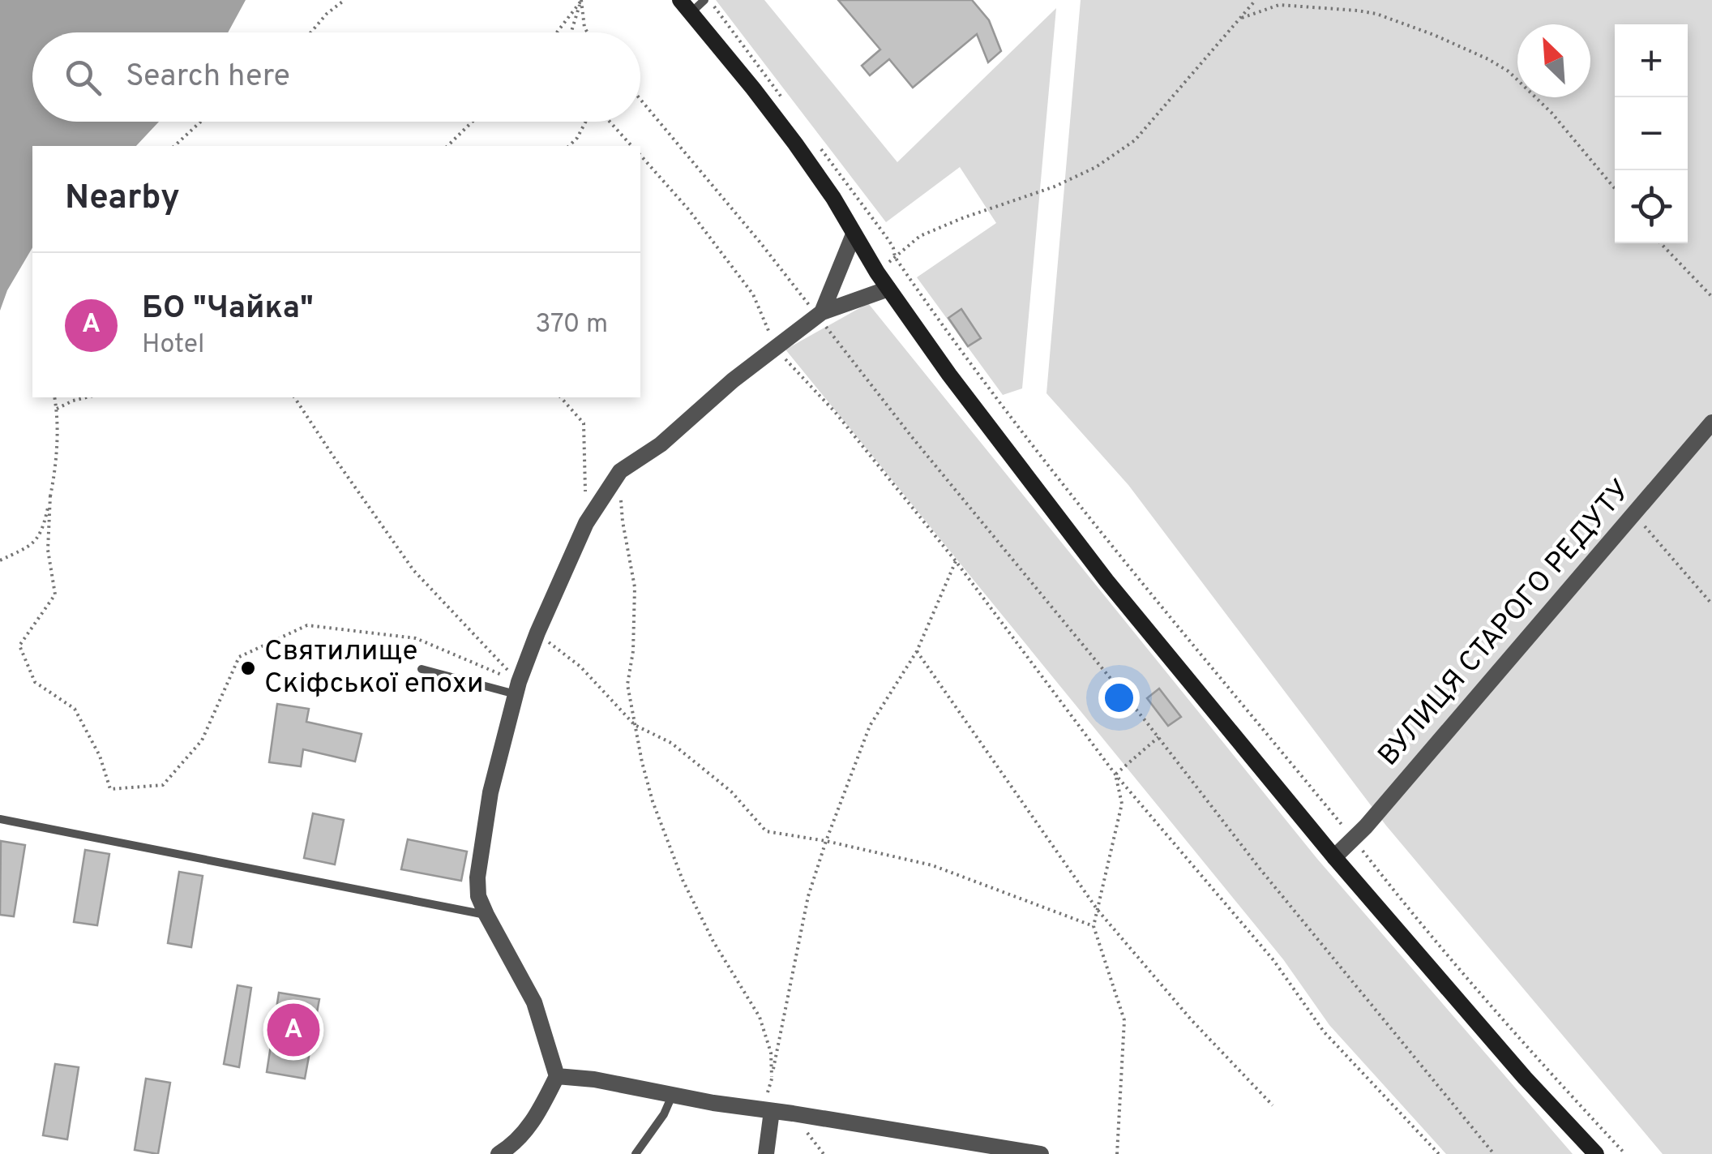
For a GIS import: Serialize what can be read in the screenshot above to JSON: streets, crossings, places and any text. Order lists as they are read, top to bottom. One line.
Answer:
{"streets":{"street":["ВУЛИЦЯ СТАРОГО РЕДУТУ"]},"places":["Святилище Скіфської епохи"],"north":"top left","page":{"map_buttons":["+","−"],"search":"Search here","heading":"Nearby","list":[{"mark":"A","name":"БО \"Чайка\"","note":"Hotel","value":"370 m"}],"pins":"A"}}
